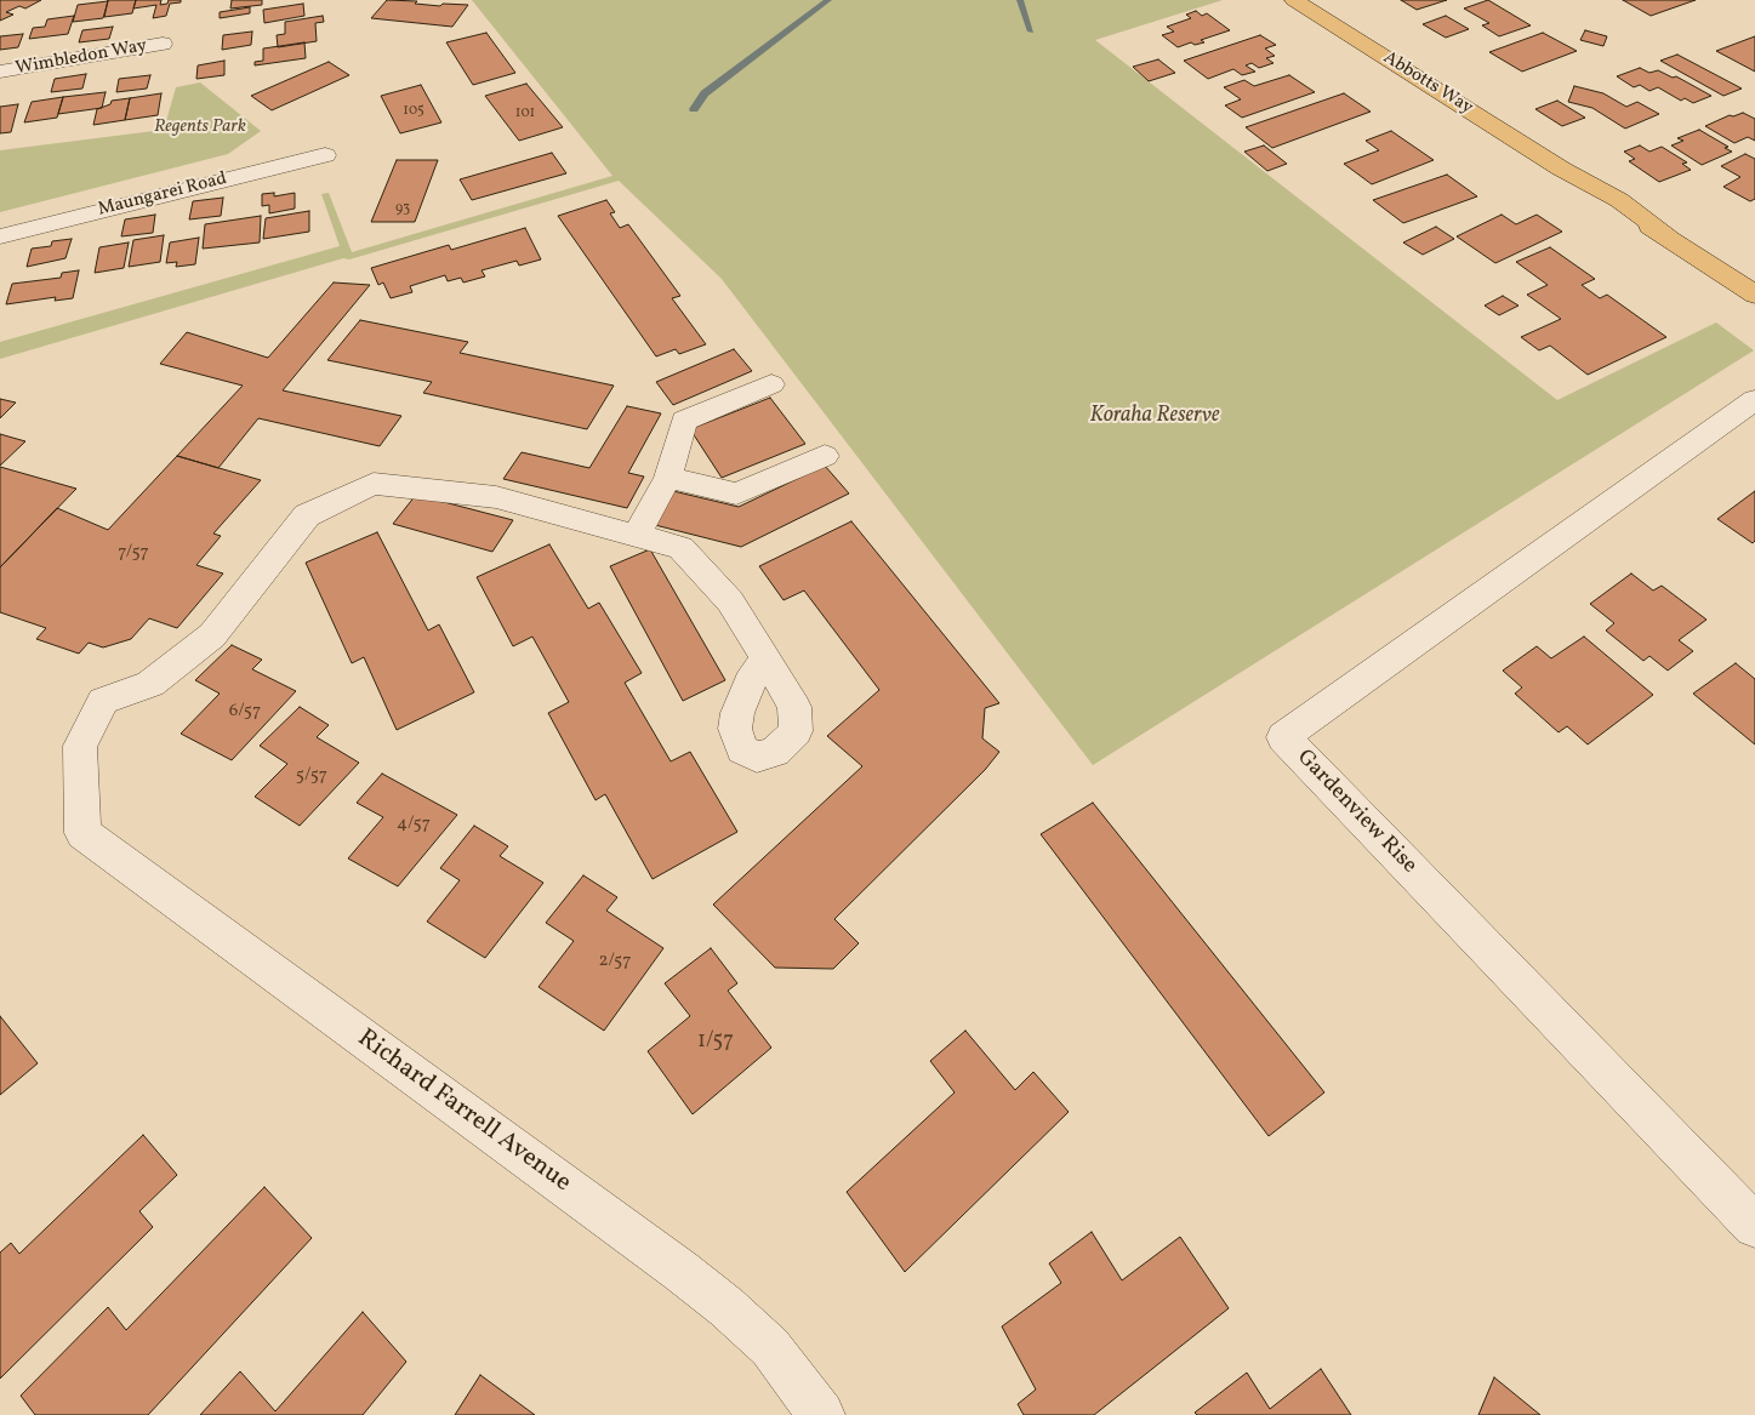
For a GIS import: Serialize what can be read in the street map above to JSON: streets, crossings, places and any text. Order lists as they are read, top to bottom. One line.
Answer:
{"streets":{"main road":["Abbotts Way"],"street":["Wimbledon Way","Maungarei Road","Gardenview Rise","Richard Farrell Avenue"]},"parks":["Regents Park","Koraha Reserve"],"house_numbers":["105","101","93","7/57","6/57","5/57","4/57","2/57","1/57"]}
